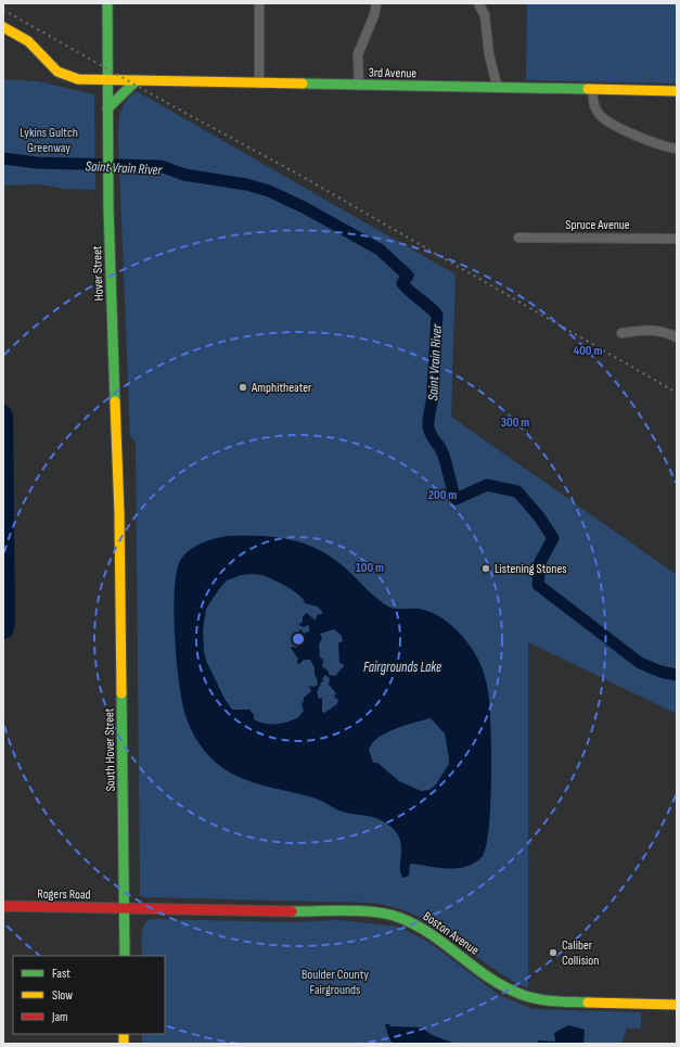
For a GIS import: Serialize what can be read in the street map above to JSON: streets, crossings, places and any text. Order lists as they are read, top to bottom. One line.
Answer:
{"streets":{"street":["3rd Avenue","Spruce Avenue","Hover Street","South Hover Street","Rogers Road","Boston Avenue"]},"crossings":[["3rd Avenue","Hover Street"],["Hover Street","South Hover Street"],["South Hover Street","Rogers Road"],["South Hover Street","Boston Avenue"],["Rogers Road","Boston Avenue"]],"water":["Saint Vrain River","Fairgrounds Lake"],"parks":["Lykins Gultch Greenway","Boulder County Fairgrounds"],"places":["Amphitheater","Listening Stones","Caliber Collision"],"legend":["Fast","Slow","Jam"],"rings":["400 m","300 m","200 m","100 m"]}
